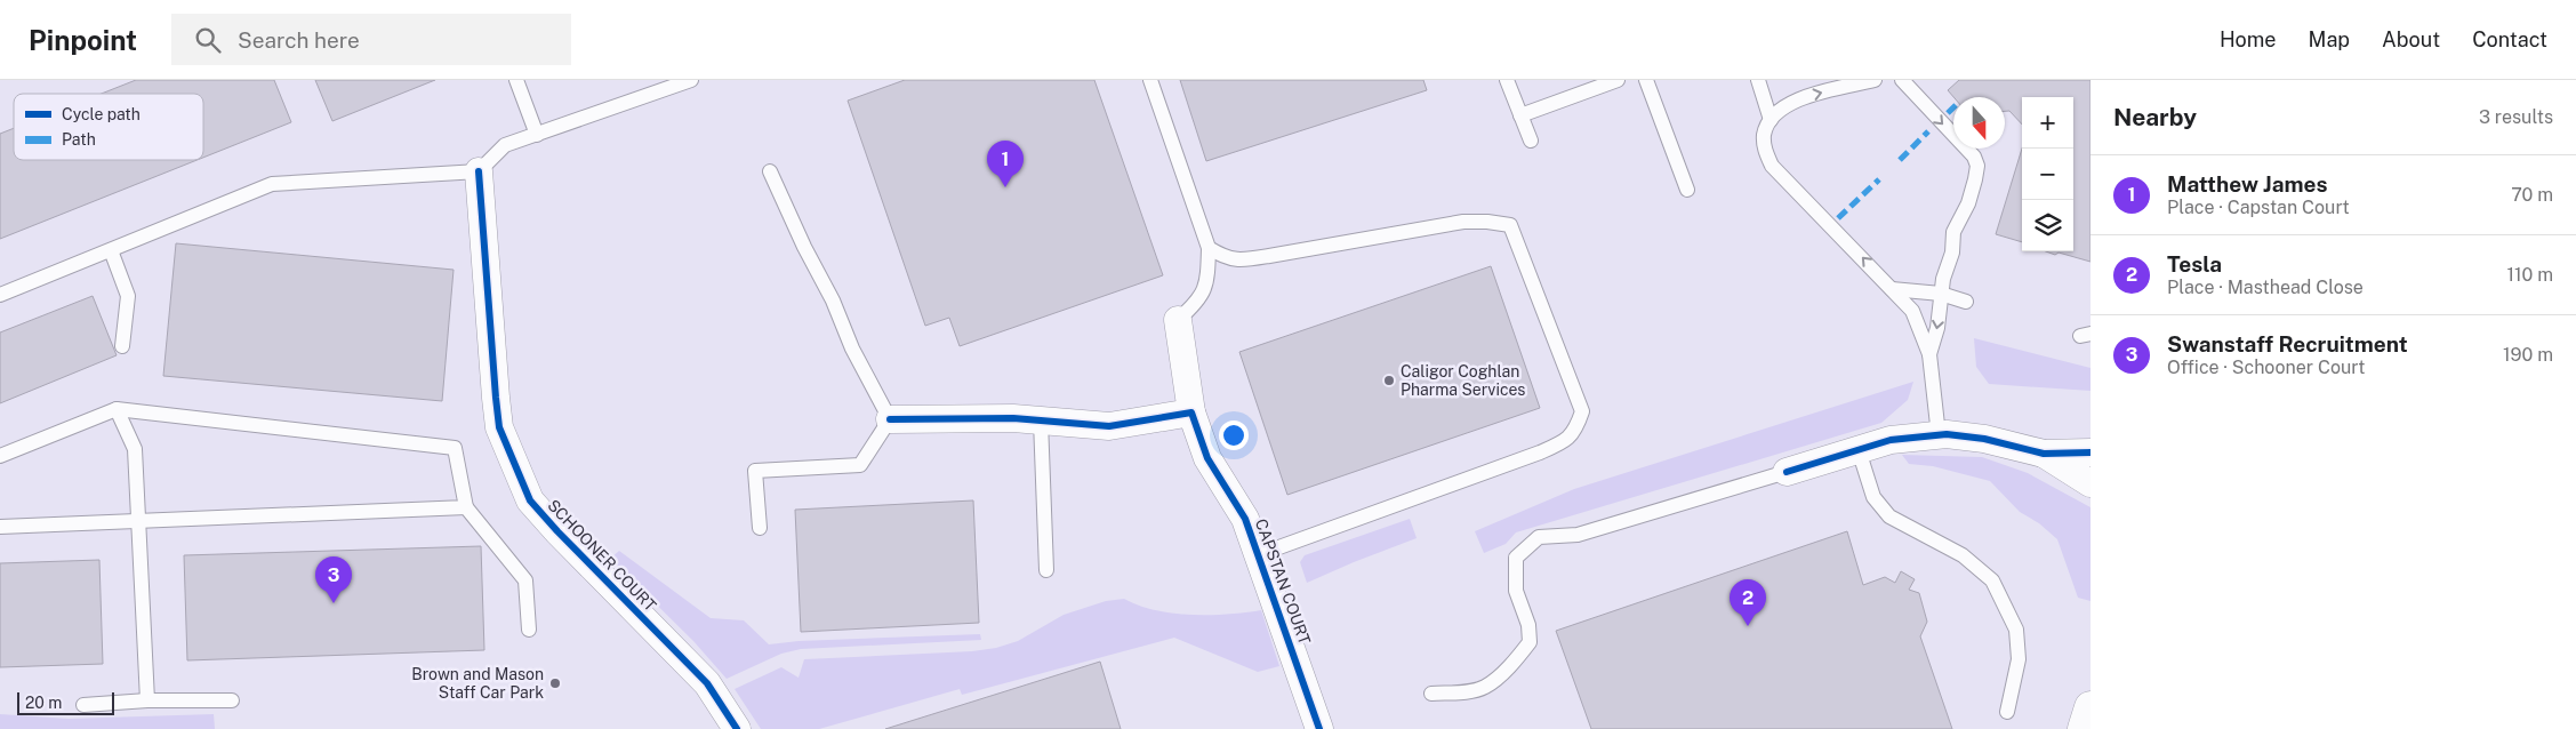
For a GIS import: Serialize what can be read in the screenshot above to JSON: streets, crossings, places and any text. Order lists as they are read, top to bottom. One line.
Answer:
{"streets":{"street":["SCHOONER COURT","CAPSTAN COURT"]},"places":["Caligor Coghlan Pharma Services","Brown and Mason Staff Car Park"],"legend":["Cycle path","Path"],"scale_bar":"20 m","north":"bottom","page":{"header":"Pinpoint","search":"Search here","nav":["Home","Map","About","Contact"],"heading":["Nearby","3 results"],"map_buttons":["+","−"],"pins":["1","3","2"],"list":[{"mark":"1","name":"Matthew James","note":"Place · Capstan Court","value":"70 m"},{"mark":"2","name":"Tesla","note":"Place · Masthead Close","value":"110 m"},{"mark":"3","name":"Swanstaff Recruitment","note":"Office · Schooner Court","value":"190 m"}],"scale":"20 m"}}
